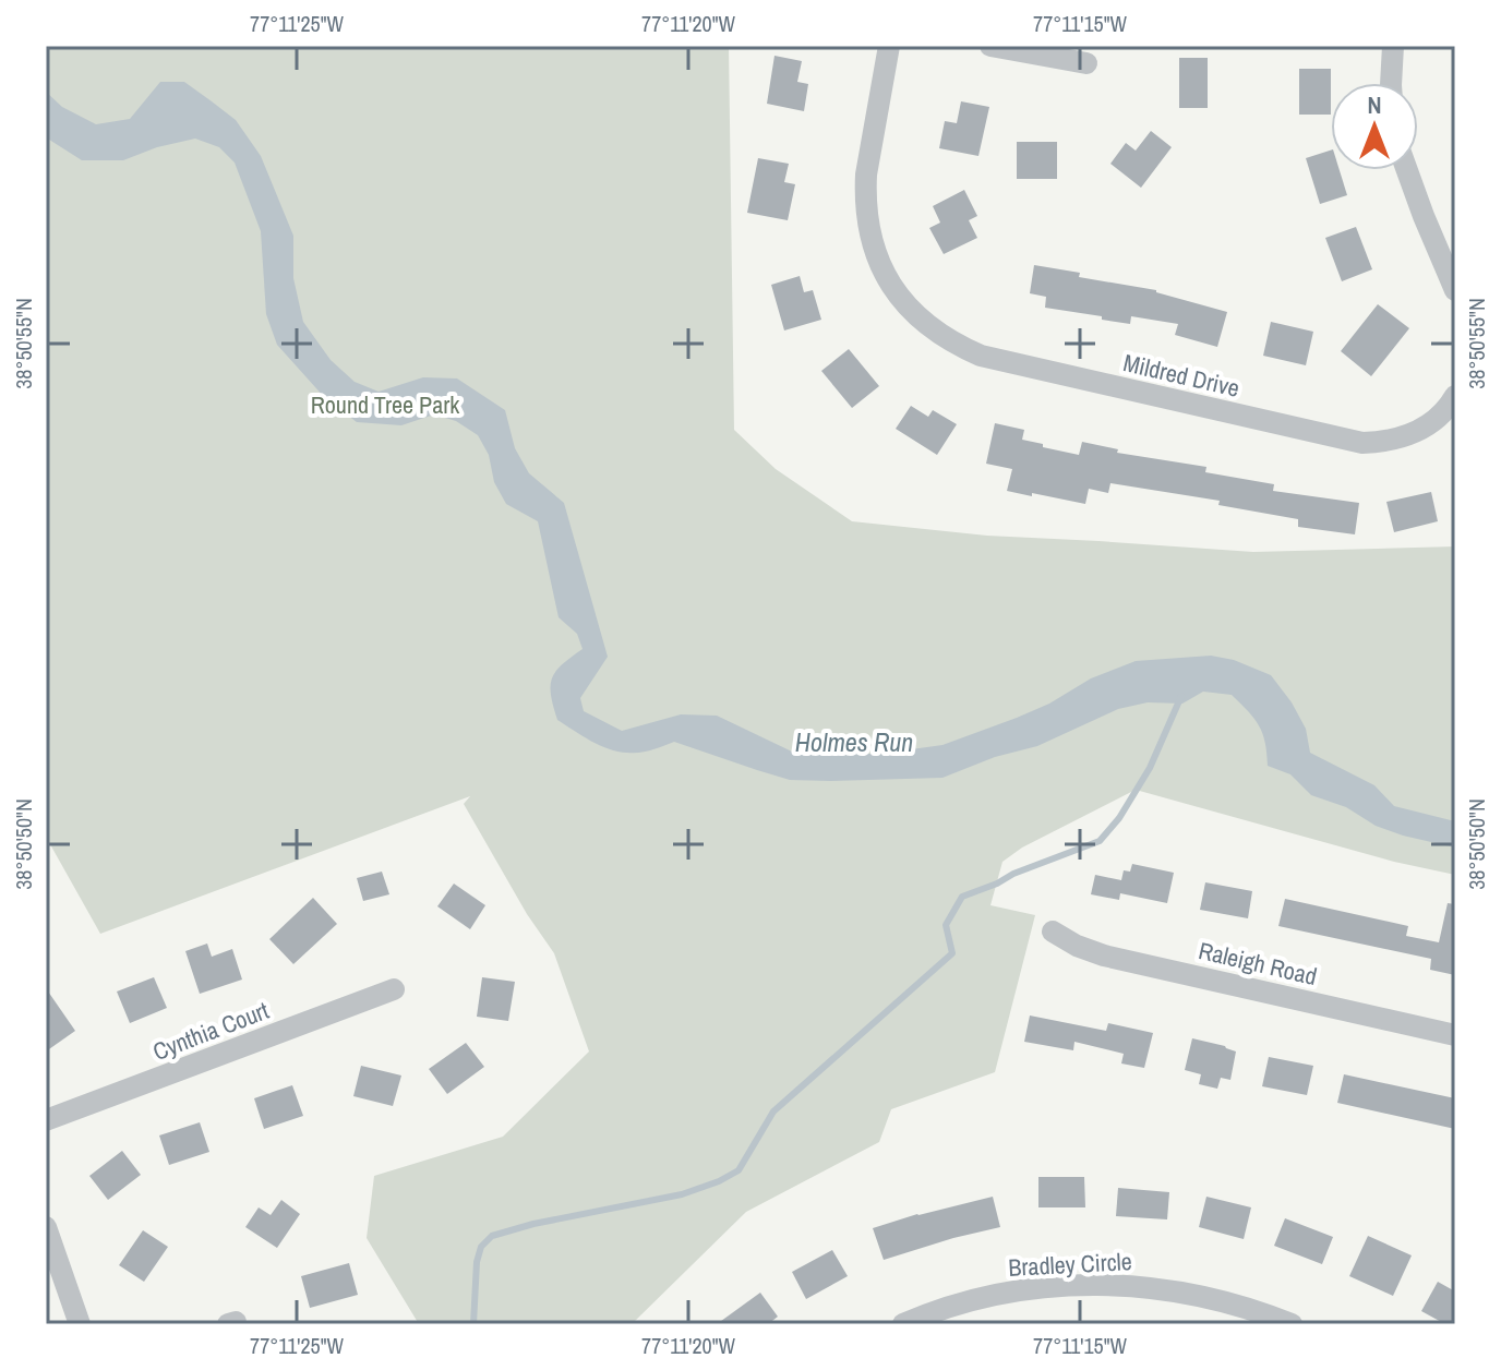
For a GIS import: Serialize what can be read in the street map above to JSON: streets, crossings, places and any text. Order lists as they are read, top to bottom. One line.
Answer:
{"streets":{"street":["Mildred Drive","Raleigh Road","Cynthia Court","Bradley Circle"]},"water":["Holmes Run"],"parks":["Round Tree Park"],"north":"top","coordinates":["77°11'25\"W","77°11'20\"W","77°11'15\"W","38°50'55\"N","38°50'50\"N"]}
